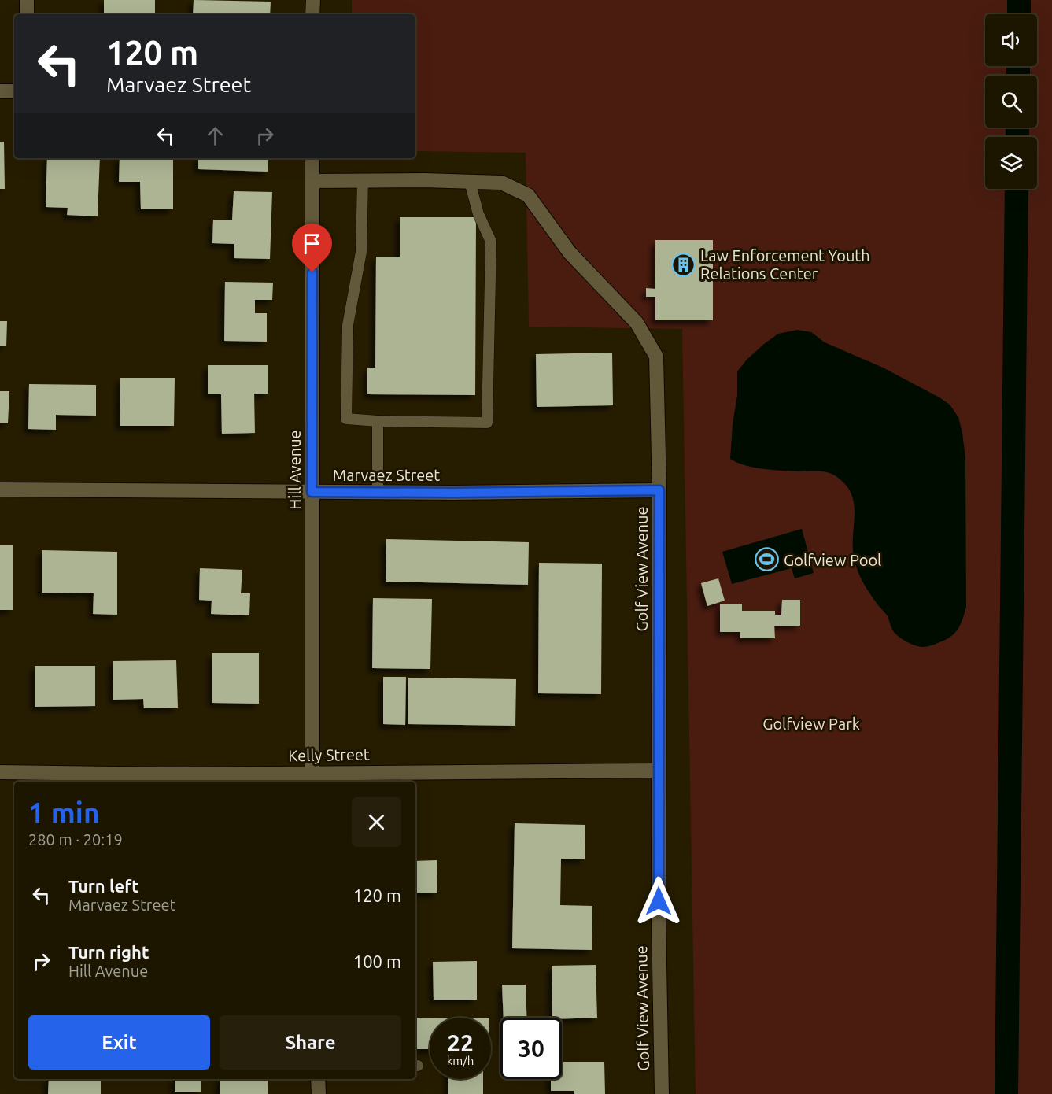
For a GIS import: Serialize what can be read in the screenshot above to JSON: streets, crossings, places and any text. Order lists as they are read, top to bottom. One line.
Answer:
{"streets":{"street":["Hill Avenue","Marvaez Street","Golf View Avenue","Kelly Street"]},"crossings":[["Hill Avenue","Marvaez Street"],["Hill Avenue","Golf View Avenue"],["Hill Avenue","Kelly Street"],["Marvaez Street","Golf View Avenue"],["Golf View Avenue","Kelly Street"]],"parks":["Golfview Park"],"places":{"building":["Law Enforcement Youth Relations Center"],"sports":["Golfview Pool"]},"page":{"turn":["120 m","Marvaez Street"],"heading":["1 min","280 m · 20:19"],"list":[{"name":"Turn left","note":"Marvaez Street","value":"120 m"},{"name":"Turn right","note":"Hill Avenue","value":"100 m"}],"buttons":["Exit","Share"],"speed":"22 km/h","limit":"30"}}
